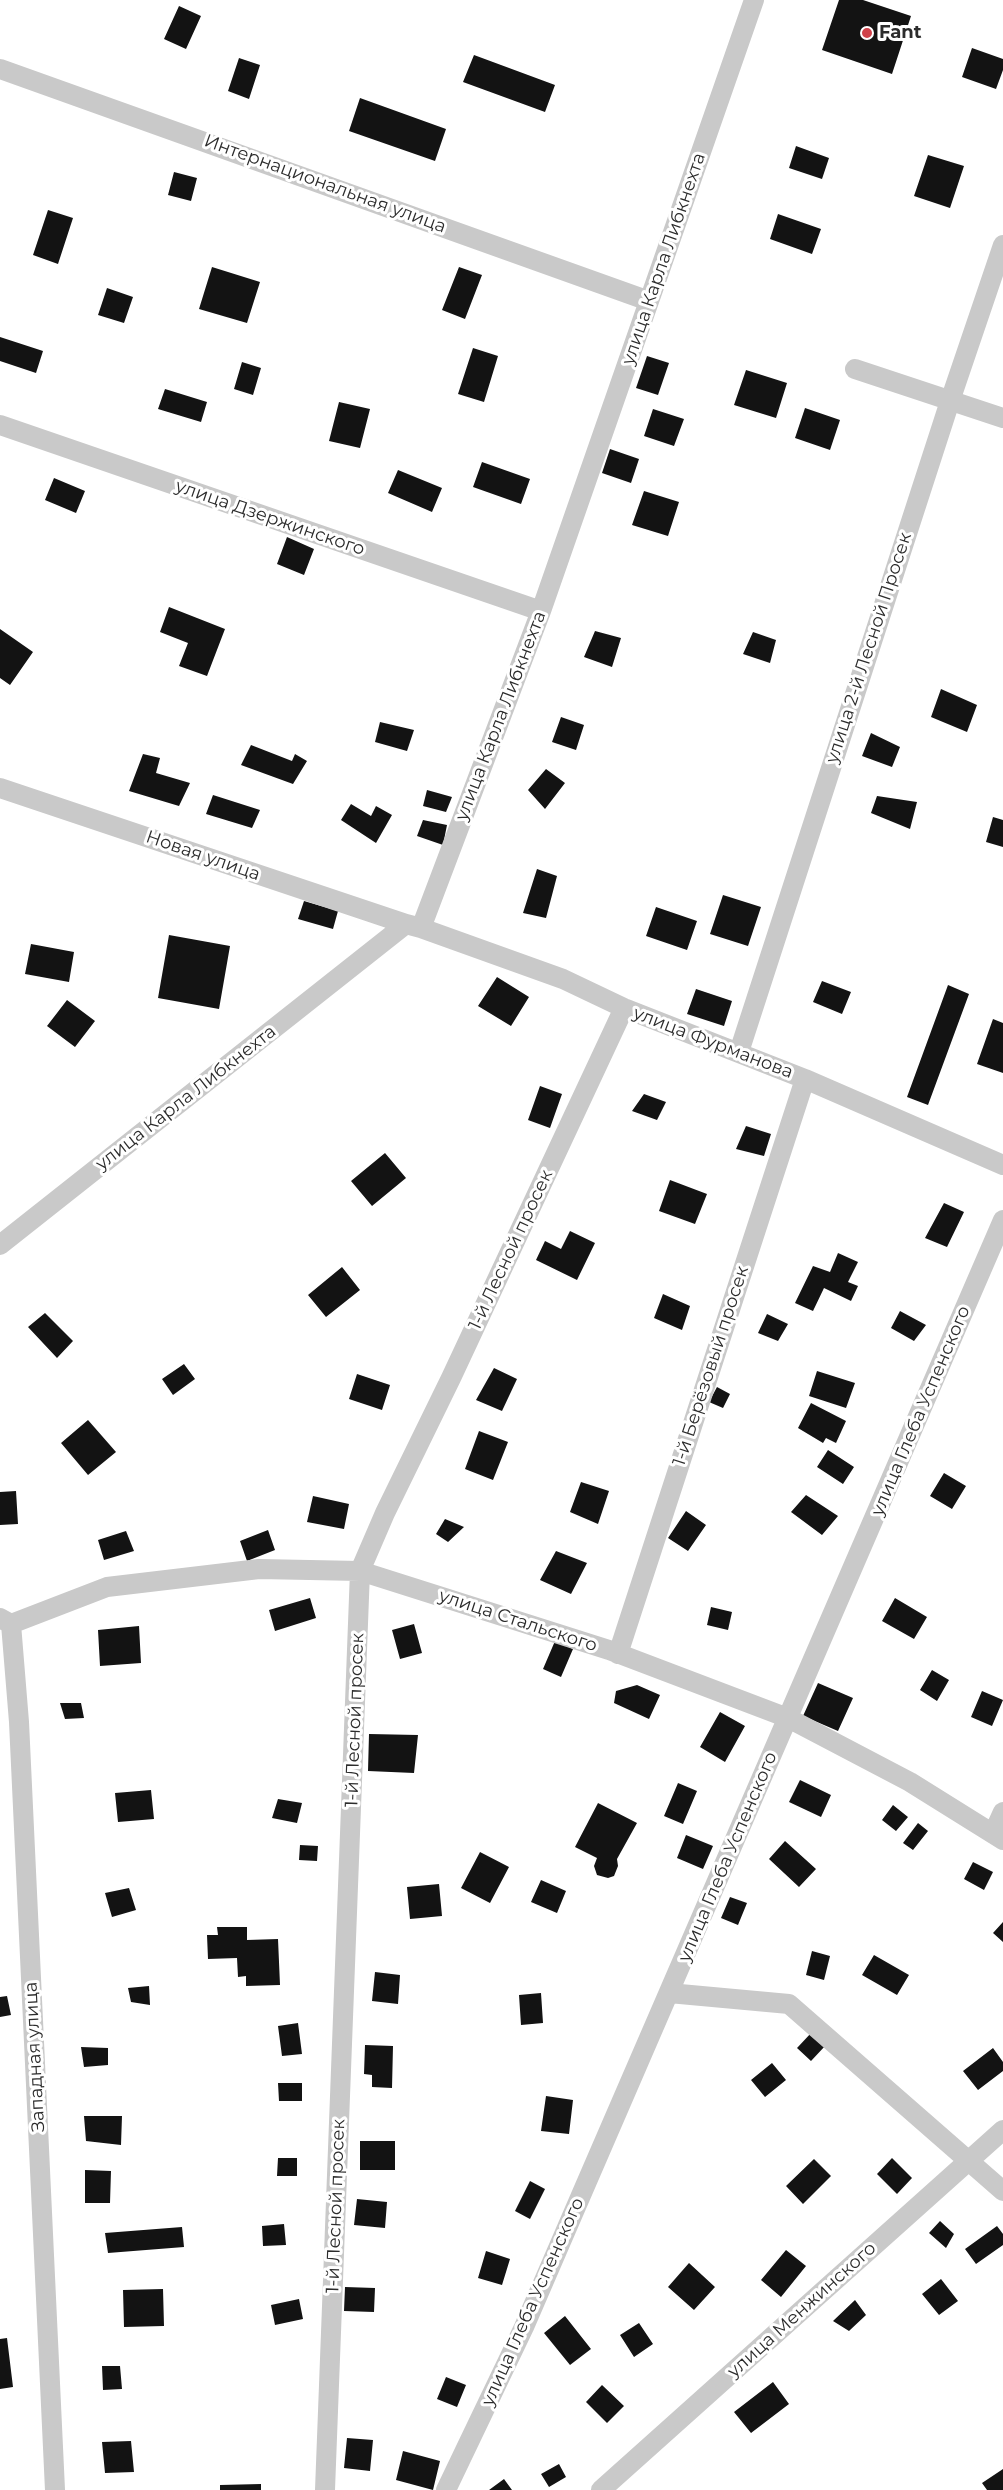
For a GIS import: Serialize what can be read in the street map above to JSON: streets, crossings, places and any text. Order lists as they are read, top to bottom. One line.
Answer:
{"streets":{"street":["Интернациональная улица","улица Карла Либкнехта","улица Дзержинского","улица 2-й Лесной Просек","Новая улица","улица Фурманова","1-й Лесной просек","1-й Берёзовый просек","улица Глеба Успенского","улица Стальского","Западная улица","улица Менжинского"]},"crossings":[["Интернациональная улица","улица Карла Либкнехта"],["улица Карла Либкнехта","улица Дзержинского"],["улица Карла Либкнехта","Новая улица"],["улица Карла Либкнехта","улица Фурманова"],["улица 2-й Лесной Просек","улица Фурманова"],["Новая улица","улица Фурманова"],["улица Фурманова","1-й Лесной просек"],["улица Фурманова","1-й Берёзовый просек"],["1-й Лесной просек","улица Стальского"],["1-й Берёзовый просек","улица Стальского"],["улица Глеба Успенского","улица Стальского"],["улица Стальского","Западная улица"]],"places":["Fant"]}
